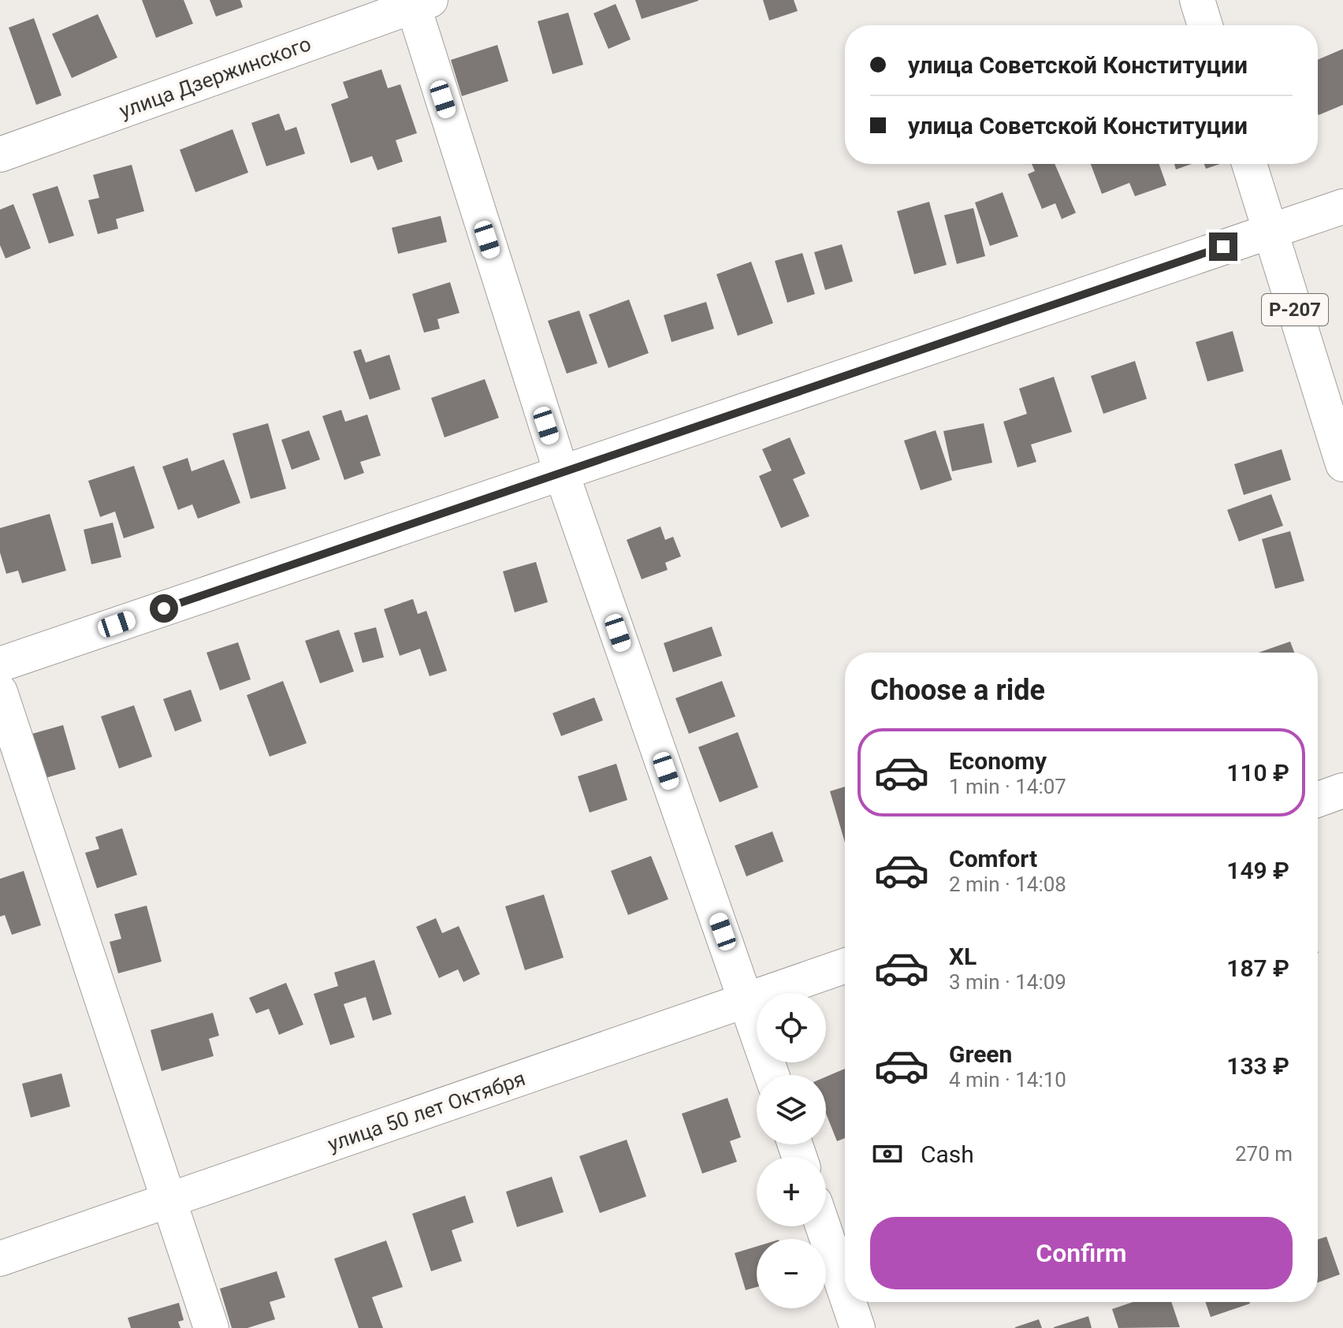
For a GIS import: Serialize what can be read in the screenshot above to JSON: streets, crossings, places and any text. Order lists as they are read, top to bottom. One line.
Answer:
{"streets":{"street":["улица Дзержинского","Р-207","улица 50 лет Октября"]},"page":{"banner":["улица Советской Конституции","улица Советской Конституции"],"heading":"Choose a ride","list":[{"name":"Economy","note":"1 min · 14:07","value":"110 ₽"},{"name":"Comfort","note":"2 min · 14:08","value":"149 ₽"},{"name":"XL","note":"3 min · 14:09","value":"187 ₽"},{"name":"Green","note":"4 min · 14:10","value":"133 ₽"}],"map_buttons":["+","−"],"pay":["Cash","270 m"],"buttons":"Confirm"}}
